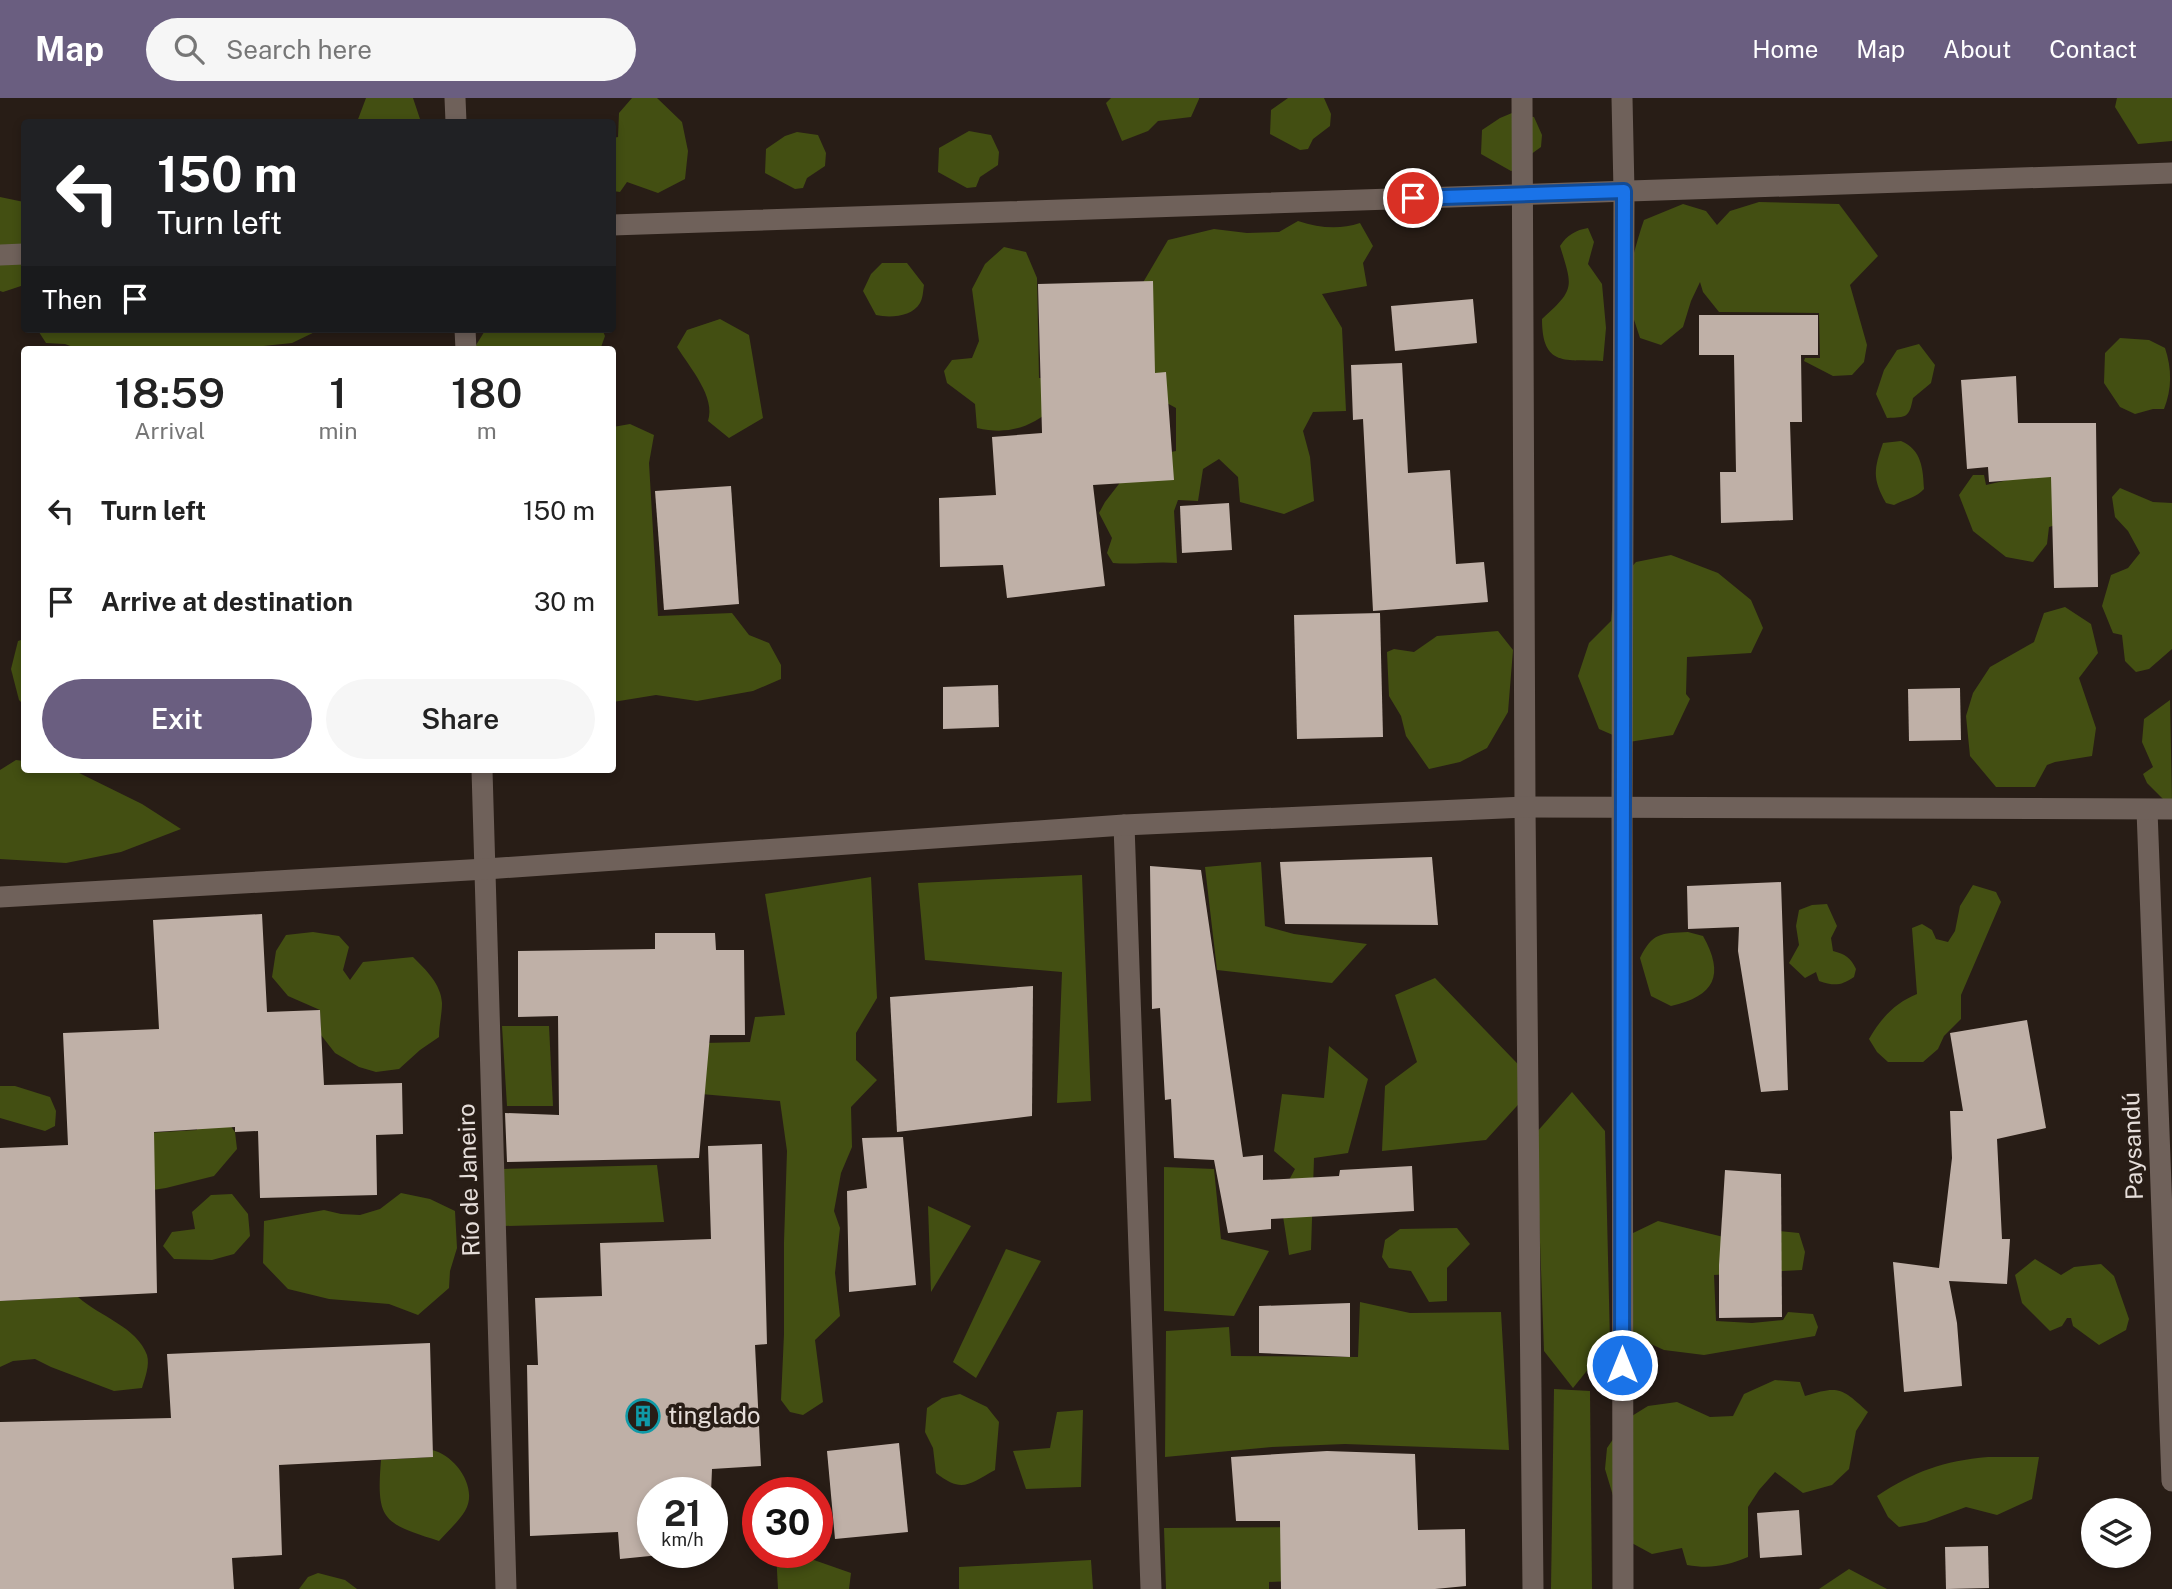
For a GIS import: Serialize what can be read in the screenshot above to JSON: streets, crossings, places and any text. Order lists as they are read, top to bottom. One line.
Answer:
{"streets":{"street":["Paysandú","Río de Janeiro"]},"places":{"building":["tinglado"]},"page":{"header":"Map","search":"Search here","nav":["Home","Map","About","Contact"],"turn":["150 m","Turn left"],"then":"Then","eta":["18:59","Arrival","1","min","180","m"],"list":[{"name":"Turn left","value":"150 m"},{"name":"Arrive at destination","value":"30 m"}],"buttons":["Exit","Share"],"speed":"21 km/h","limit":"30"}}
